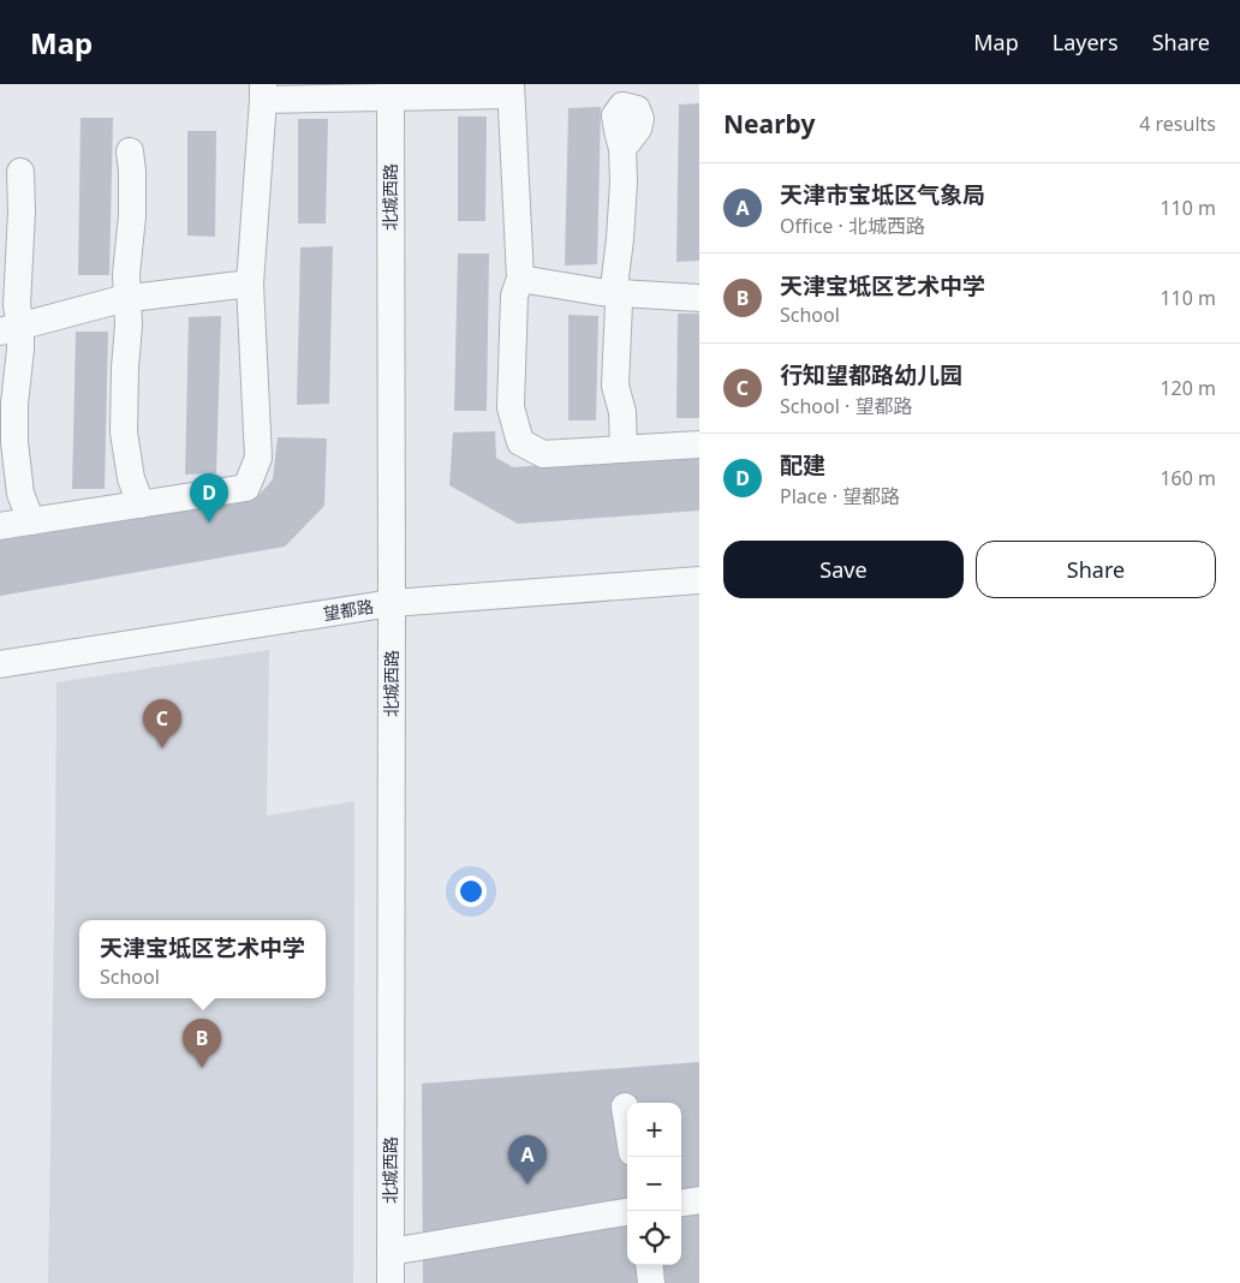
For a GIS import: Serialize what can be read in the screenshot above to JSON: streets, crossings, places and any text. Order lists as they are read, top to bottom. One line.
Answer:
{"streets":{"street":["北城西路","望都路"]},"crossings":[["北城西路","望都路"]],"page":{"header":"Map","nav":["Map","Layers","Share"],"heading":["Nearby","4 results"],"list":[{"mark":"A","name":"天津市宝坻区气象局","note":"Office · 北城西路","value":"110 m"},{"mark":"B","name":"天津宝坻区艺术中学","note":"School","value":"110 m"},{"mark":"C","name":"行知望都路幼儿园","note":"School · 望都路","value":"120 m"},{"mark":"D","name":"配建","note":"Place · 望都路","value":"160 m"}],"pins":["D","C","B","A"],"buttons":["Save","Share"],"popup":["天津宝坻区艺术中学","School"],"map_buttons":["+","−"]}}
